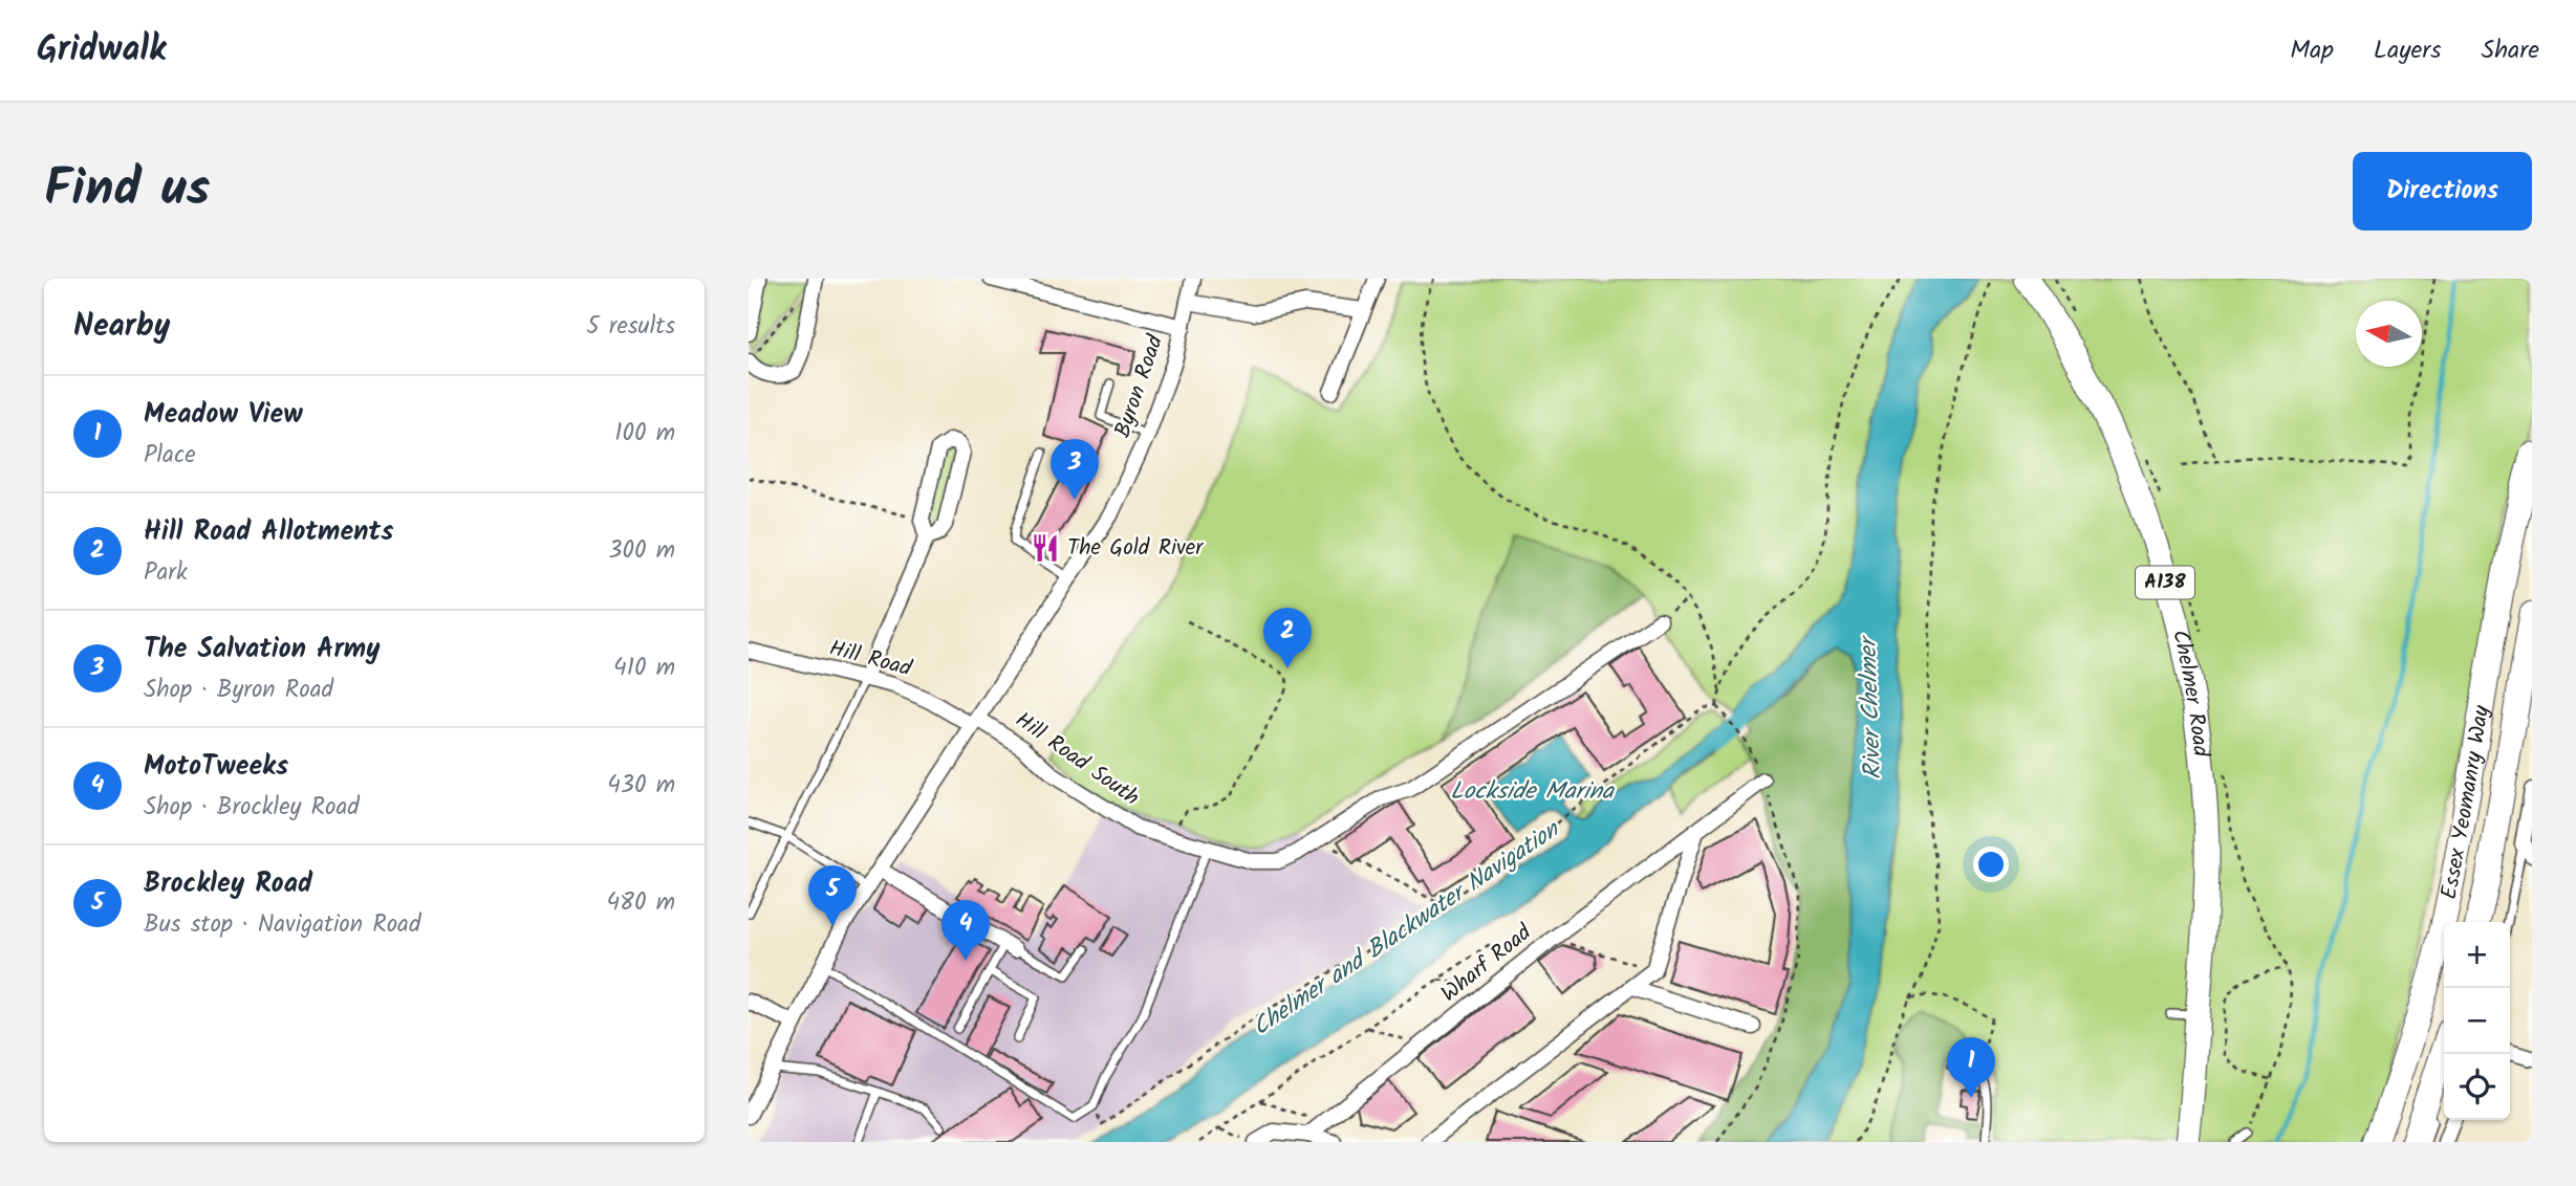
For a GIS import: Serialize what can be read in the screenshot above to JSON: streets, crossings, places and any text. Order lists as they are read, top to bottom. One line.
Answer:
{"streets":{"main road":["A138","Chelmer Road","Essex Yeomanry Way"],"street":["Byron Road","Hill Road","Hill Road South","Wharf Road"]},"crossings":[["Byron Road","Hill Road"],["Byron Road","Hill Road South"],["Hill Road","Hill Road South"]],"water":["River Chelmer","Lockside Marina","Chelmer and Blackwater Navigation"],"places":{"restaurant":["The Gold River"]},"north":"left","page":{"header":"Gridwalk","nav":["Map","Layers","Share"],"title":"Find us","buttons":"Directions","heading":["Nearby","5 results"],"list":[{"mark":"1","name":"Meadow View","note":"Place","value":"100 m"},{"mark":"2","name":"Hill Road Allotments","note":"Park","value":"300 m"},{"mark":"3","name":"The Salvation Army","note":"Shop · Byron Road","value":"410 m"},{"mark":"4","name":"MotoTweeks","note":"Shop · Brockley Road","value":"430 m"},{"mark":"5","name":"Brockley Road","note":"Bus stop · Navigation Road","value":"480 m"}],"pins":["3","2","5","4","1"],"map_buttons":["+","−"]}}
